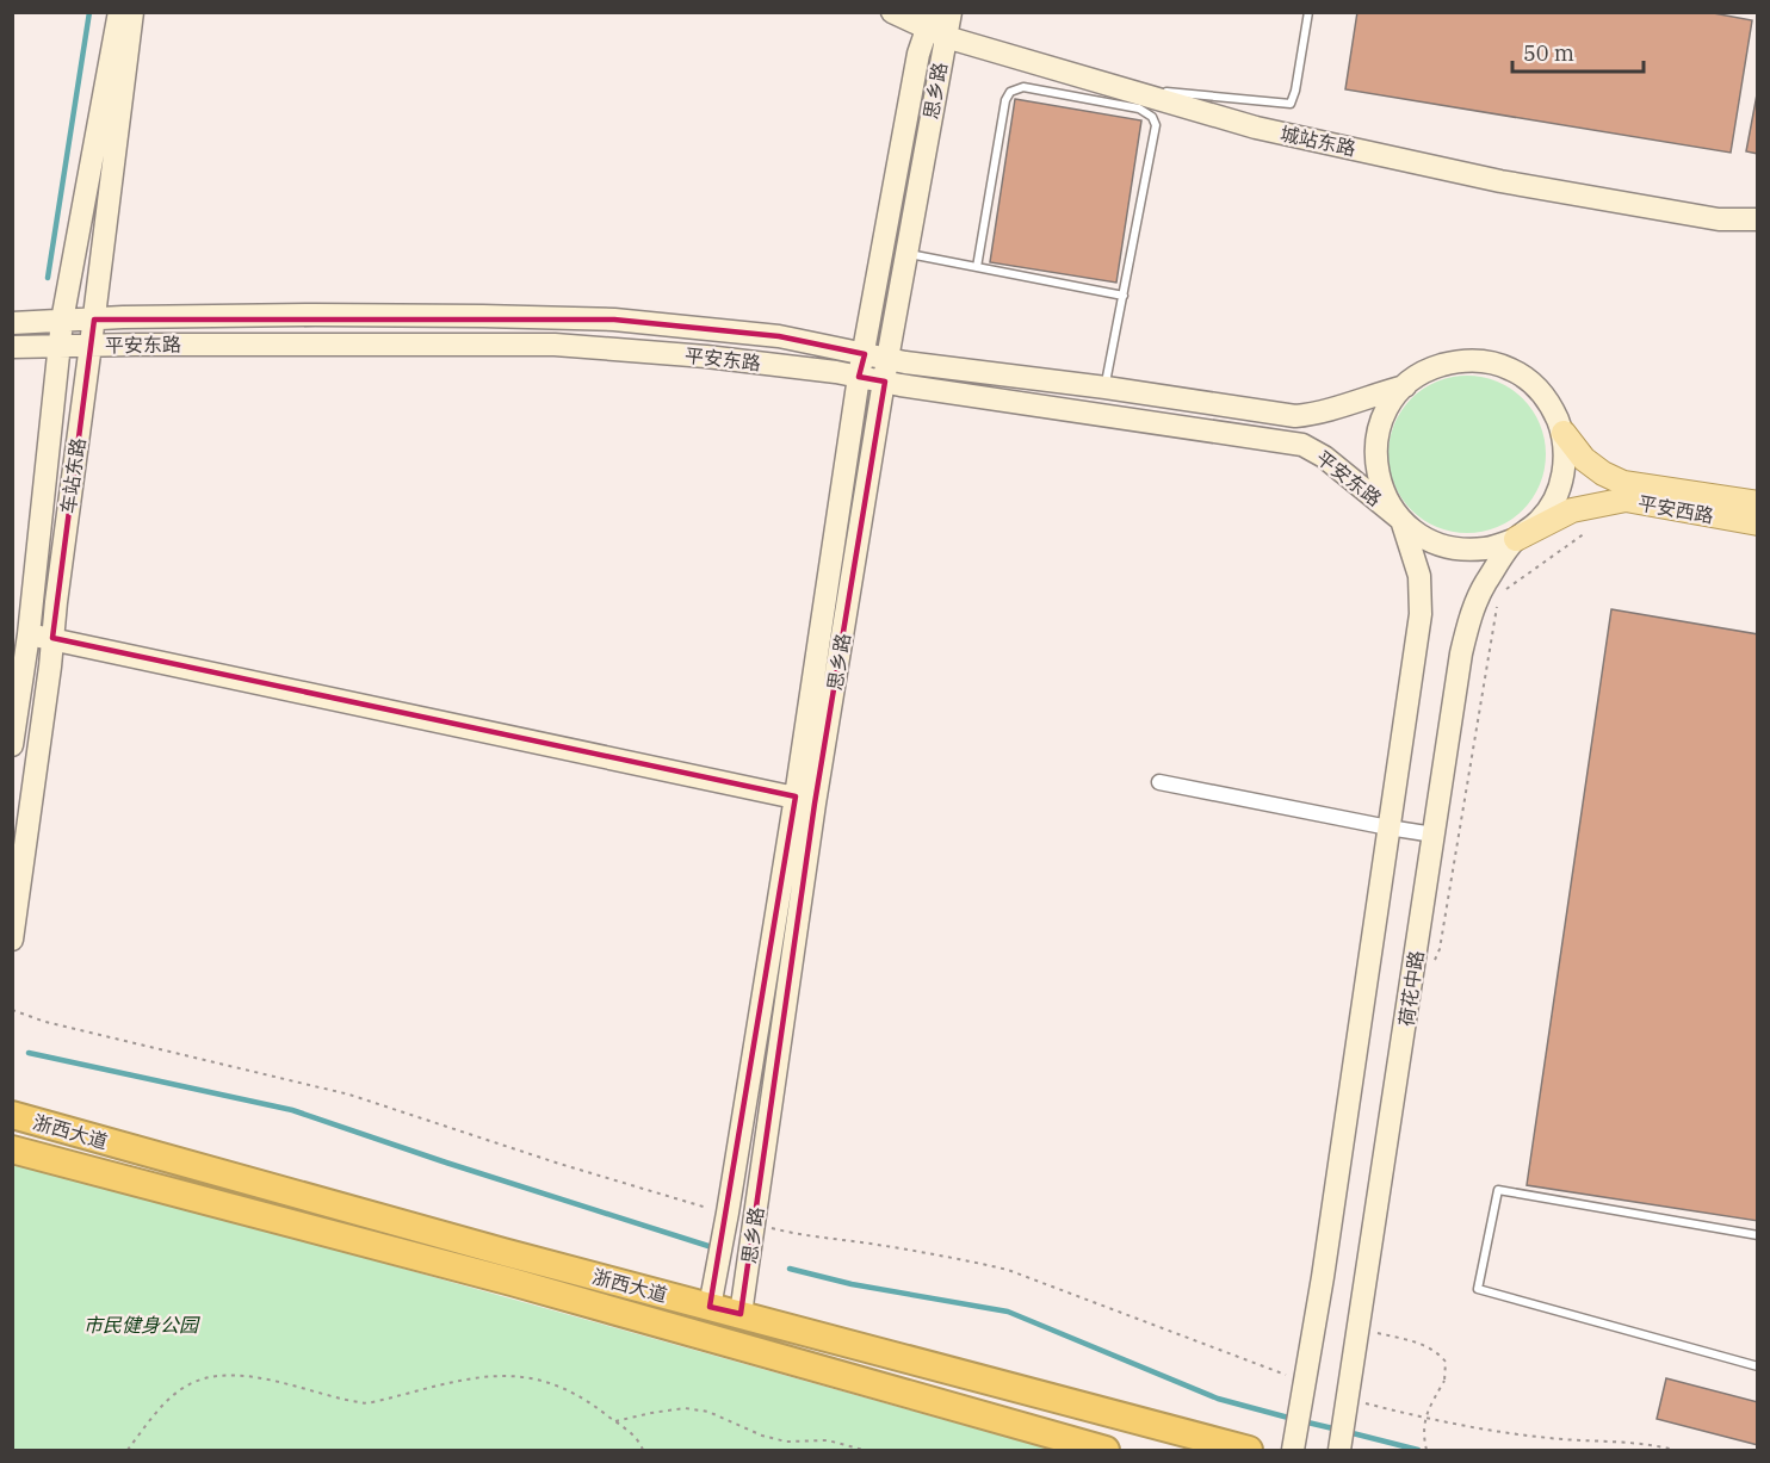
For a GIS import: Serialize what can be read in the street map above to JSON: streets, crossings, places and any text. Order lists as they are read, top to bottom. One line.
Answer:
{"streets":{"highway":["浙西大道"],"main road":["平安西路"],"street":["思乡路","城站东路","平安东路","车站东路","荷花中路"]},"crossings":[["思乡路","城站东路"],["思乡路","平安东路"],["思乡路","浙西大道"],["平安东路","车站东路"],["平安东路","平安西路"],["平安东路","荷花中路"],["平安西路","荷花中路"]],"parks":["市民健身公园"],"scale_bar":"50 m"}
